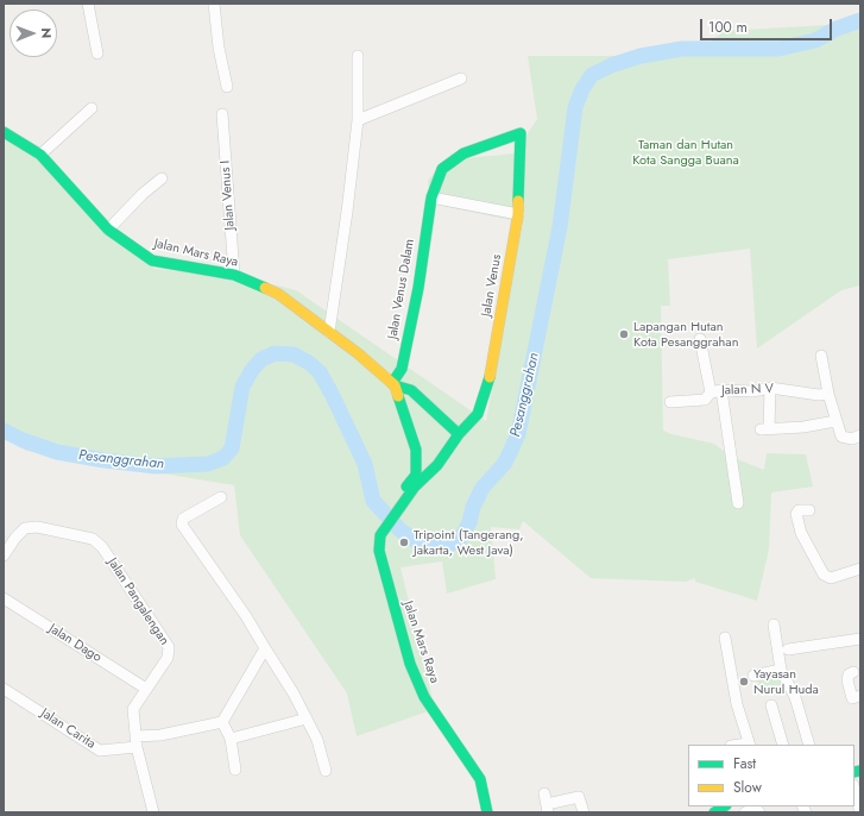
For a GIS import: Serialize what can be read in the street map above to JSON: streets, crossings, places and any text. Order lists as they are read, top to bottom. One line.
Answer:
{"streets":{"street":["Jalan Venus I","Jalan Mars Raya","Jalan Venus","Jalan Venus Dalam","Jalan N V","Jalan Pangalengan","Jalan Dago","Jalan Carita"]},"crossings":[["Jalan Venus I","Jalan Mars Raya"],["Jalan Mars Raya","Jalan Venus"],["Jalan Mars Raya","Jalan Venus Dalam"],["Jalan Venus","Jalan Venus Dalam"],["Jalan Pangalengan","Jalan Dago"],["Jalan Pangalengan","Jalan Carita"]],"water":["Pesanggrahan"],"parks":["Taman dan Hutan Kota Sangga Buana"],"places":["Lapangan Hutan Kota Pesanggrahan","Tripoint (Tangerang, Jakarta, West Java)","Yayasan Nurul Huda"],"legend":["Fast","Slow"],"scale_bar":"100 m","north":"right"}
